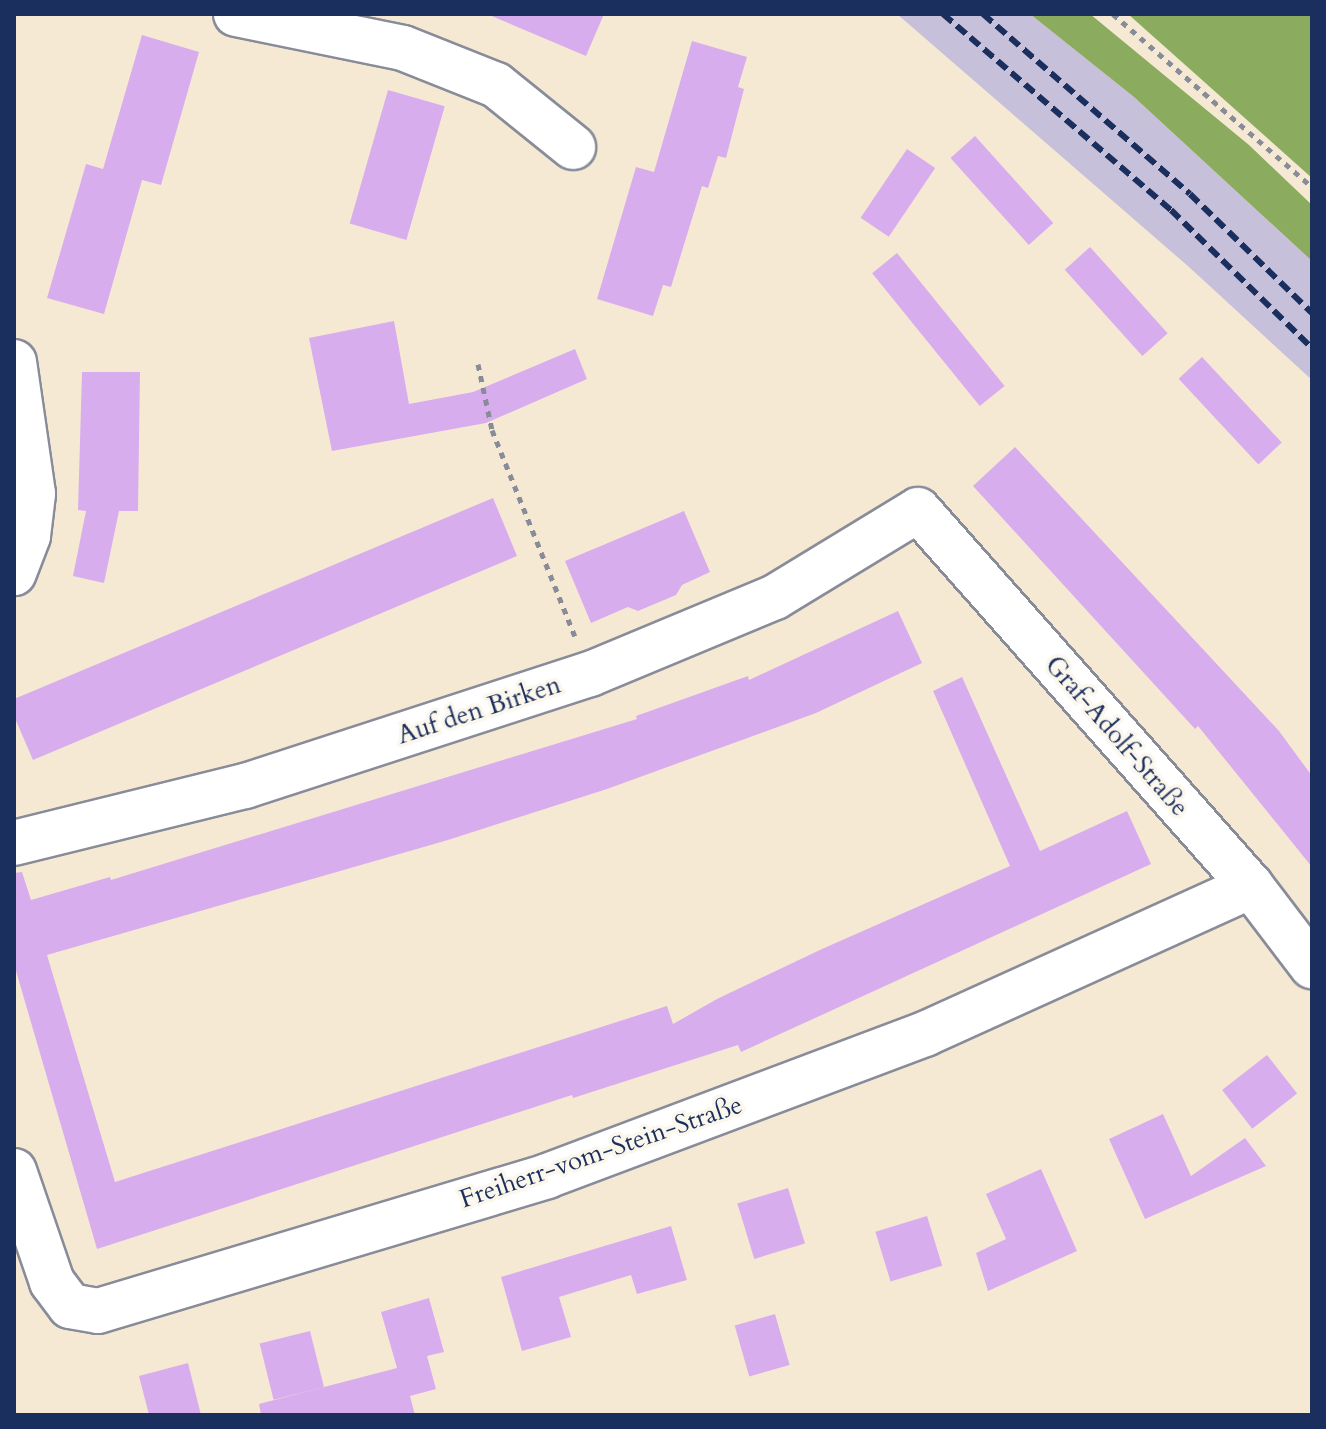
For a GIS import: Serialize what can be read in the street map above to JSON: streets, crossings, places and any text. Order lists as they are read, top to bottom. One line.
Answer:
{"streets":{"street":["Auf den Birken","Graf-Adolf-Straße","Freiherr-vom-Stein-Straße"]},"crossings":[["Auf den Birken","Graf-Adolf-Straße"],["Graf-Adolf-Straße","Freiherr-vom-Stein-Straße"]]}
